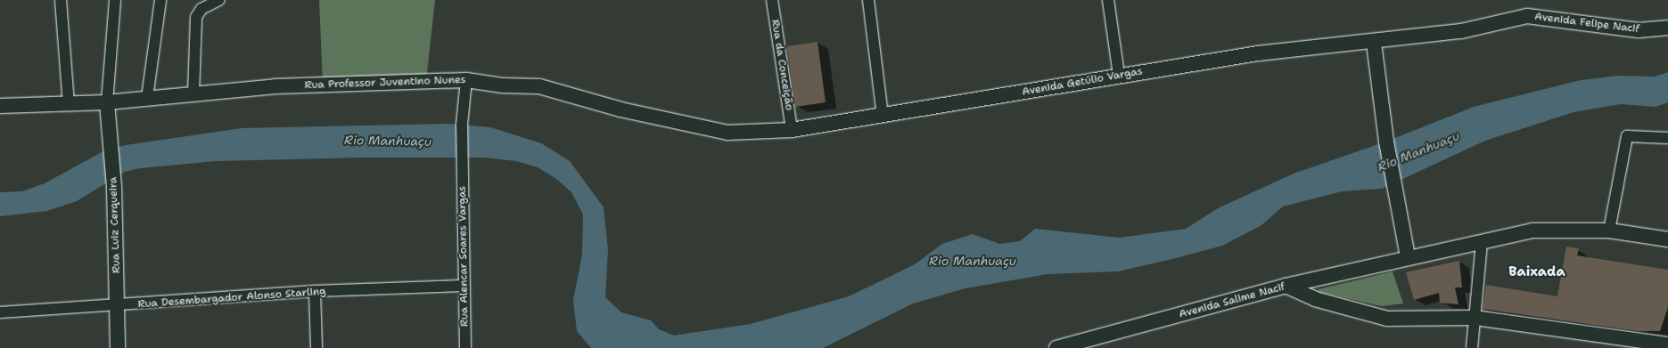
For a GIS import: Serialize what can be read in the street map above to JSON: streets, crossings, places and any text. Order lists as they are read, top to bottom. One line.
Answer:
{"streets":{"street":["Avenida Felipe Nacif","Rua da Conceição","Avenida Getúlio Vargas","Rua Professor Juventino Nunes","Rua Luiz Cerqueira","Rua Alencar Soares Vargas","Rua Desembargador Alonso Starling","Avenida Salime Nacif"]},"crossings":[["Avenida Felipe Nacif","Avenida Getúlio Vargas"],["Rua da Conceição","Avenida Getúlio Vargas"],["Rua da Conceição","Rua Professor Juventino Nunes"],["Avenida Getúlio Vargas","Rua Professor Juventino Nunes"],["Rua Professor Juventino Nunes","Rua Luiz Cerqueira"],["Rua Professor Juventino Nunes","Rua Alencar Soares Vargas"],["Rua Luiz Cerqueira","Rua Desembargador Alonso Starling"],["Rua Alencar Soares Vargas","Rua Desembargador Alonso Starling"]],"districts":["Baixada"],"water":["Rio Manhuaçu"]}
